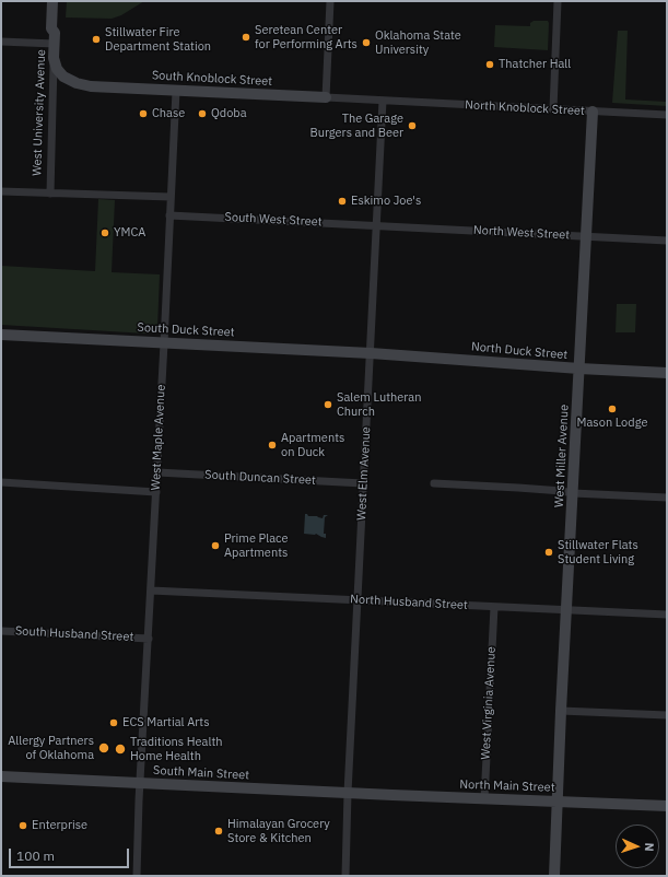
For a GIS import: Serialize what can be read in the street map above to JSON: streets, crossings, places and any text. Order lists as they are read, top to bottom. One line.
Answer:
{"streets":{"main road":["South Knoblock Street","West University Avenue","South Duck Street","North Duck Street","West Miller Avenue","South Main Street","North Main Street"],"street":["North Knoblock Street","South West Street","North West Street","West Maple Avenue","West Elm Avenue","South Duncan Street","North Husband Street","South Husband Street","West Virginia Avenue"]},"crossings":[["South Knoblock Street","North Knoblock Street"],["South Knoblock Street","West University Avenue"],["South Knoblock Street","West Maple Avenue"],["South Knoblock Street","West Elm Avenue"],["North Knoblock Street","West Miller Avenue"],["North Knoblock Street","West Elm Avenue"],["South West Street","North West Street"],["South West Street","West Maple Avenue"],["South West Street","West Elm Avenue"],["North West Street","West Miller Avenue"],["North West Street","West Elm Avenue"],["South Duck Street","North Duck Street"],["South Duck Street","West Maple Avenue"],["South Duck Street","West Elm Avenue"],["North Duck Street","West Miller Avenue"],["North Duck Street","West Elm Avenue"],["West Maple Avenue","South Duncan Street"],["West Maple Avenue","North Husband Street"],["West Maple Avenue","South Husband Street"],["West Maple Avenue","South Main Street"],["West Miller Avenue","North Husband Street"],["West Miller Avenue","North Main Street"],["West Elm Avenue","South Duncan Street"],["West Elm Avenue","North Husband Street"],["West Elm Avenue","South Main Street"],["West Elm Avenue","North Main Street"],["North Husband Street","West Virginia Avenue"],["West Virginia Avenue","North Main Street"],["South Main Street","North Main Street"]],"places":["Seretean Center for Performing Arts","Stillwater Fire Department Station","Oklahoma State University","Thatcher Hall","Chase","Qdoba","The Garage Burgers and Beer","Eskimo Joe's","YMCA","Salem Lutheran Church","Mason Lodge","Apartments on Duck","Prime Place Apartments","Stillwater Flats Student Living","ECS Martial Arts","Allergy Partners of Oklahoma","Traditions Health Home Health","Enterprise","Himalayan Grocery Store & Kitchen"],"scale_bar":"100 m","north":"right"}
